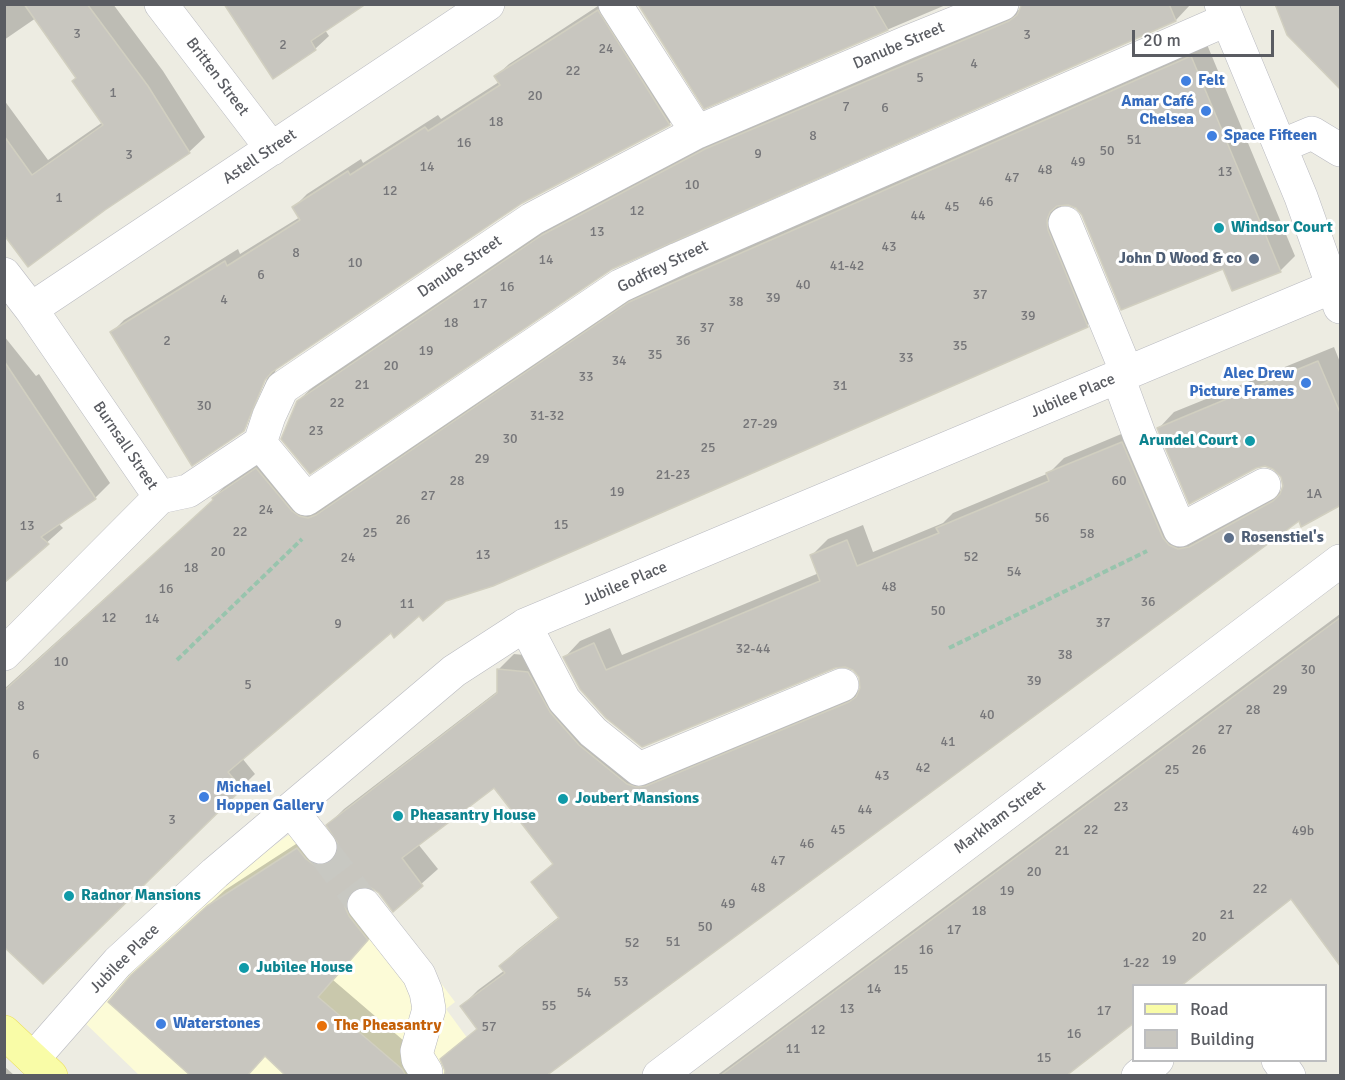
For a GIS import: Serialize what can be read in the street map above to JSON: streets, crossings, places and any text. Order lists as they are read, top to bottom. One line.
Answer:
{"streets":{"street":["Danube Street","Britten Street","Astell Street","Godfrey Street","Jubilee Place","Burnsall Street","Markham Street"]},"crossings":[["Britten Street","Astell Street"],["Astell Street","Burnsall Street"]],"places":["Felt","Amar Café Chelsea","Space Fifteen","Windsor Court","John D Wood & co","Alec Drew Picture Frames","Arundel Court","Rosenstiel's","Michael Hoppen Gallery","Joubert Mansions","Pheasantry House","Radnor Mansions","Jubilee House","Waterstones","The Pheasantry"],"house_numbers":["3","3","2","24","4","22","5","1","20","7","6","18","8","51","16","50","9","3","49","14","48","13","47","10","12","1","46","45","12","44","13","43","8","14","10","41-42","6","40","16","37","39","4","38","17","39","18","37","2","36","35","19","35","33","34","20","33","21","31","22","30","31-32","27-29","23","30","25","29","21-23","28","60","19","1A","27","24","56","26","15","13","22","25","58","20","13","52","24","18","54","48","16","36","11","50","12","14","37","9","32-44","38","10","30","39","5","29","8","28","40","27","41","26","6","42","25","43","23","44","3","45","22","49b","46","21","47","20","48","22","19","49","18","21","50","17","20","51","52","16","19","1-22","15","53","14","54","55","13","17","57","12","16","11","15"],"legend":["Road","Building"],"scale_bar":"20 m"}
